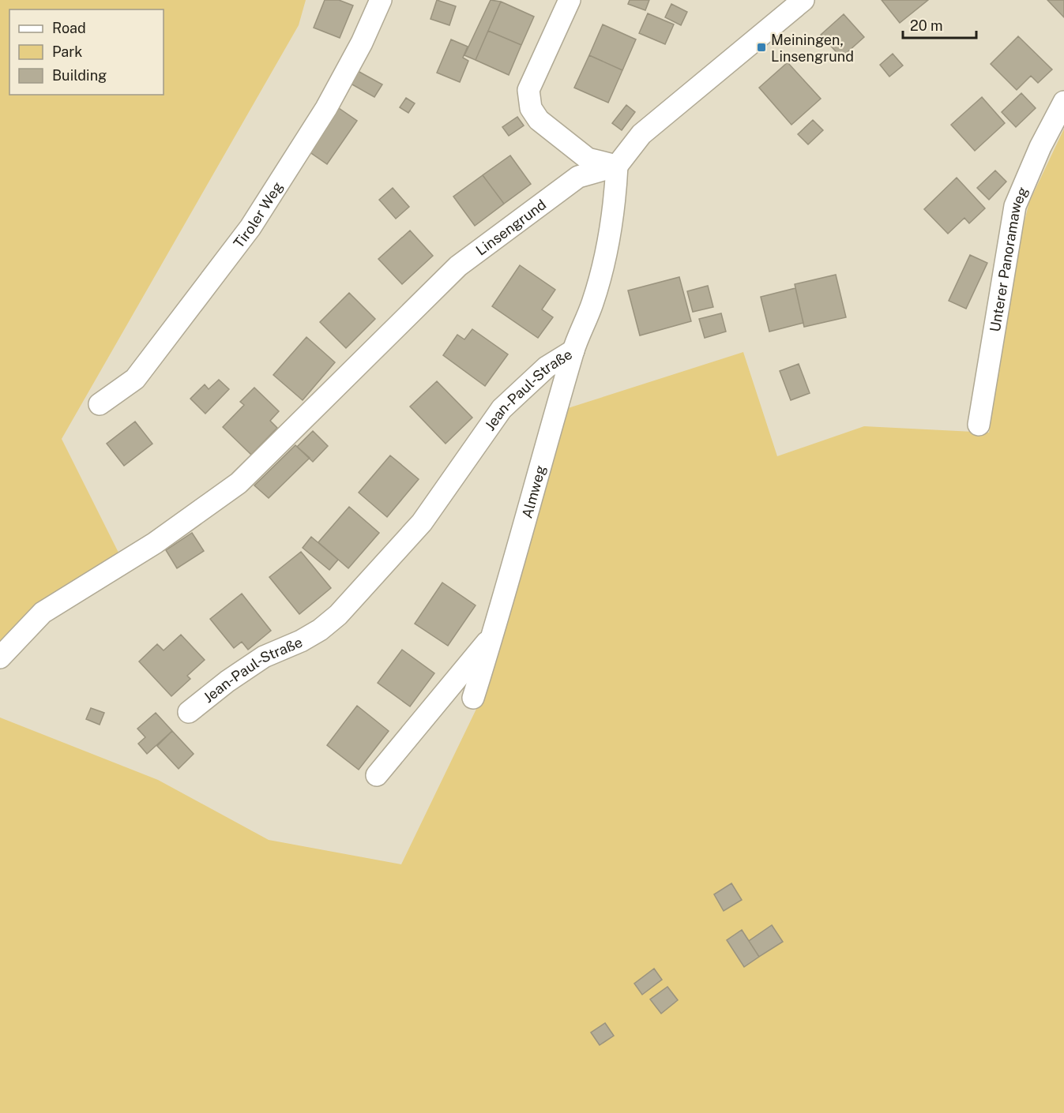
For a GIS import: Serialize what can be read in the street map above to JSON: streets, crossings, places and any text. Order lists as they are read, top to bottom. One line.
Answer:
{"streets":{"street":["Tiroler Weg","Linsengrund","Unterer Panoramaweg","Jean-Paul-Straße","Almweg"]},"crossings":[["Linsengrund","Jean-Paul-Straße"],["Jean-Paul-Straße","Almweg"]],"places":{"transit":["Meiningen, Linsengrund"]},"legend":["Road","Park","Building"],"scale_bar":"20 m"}
